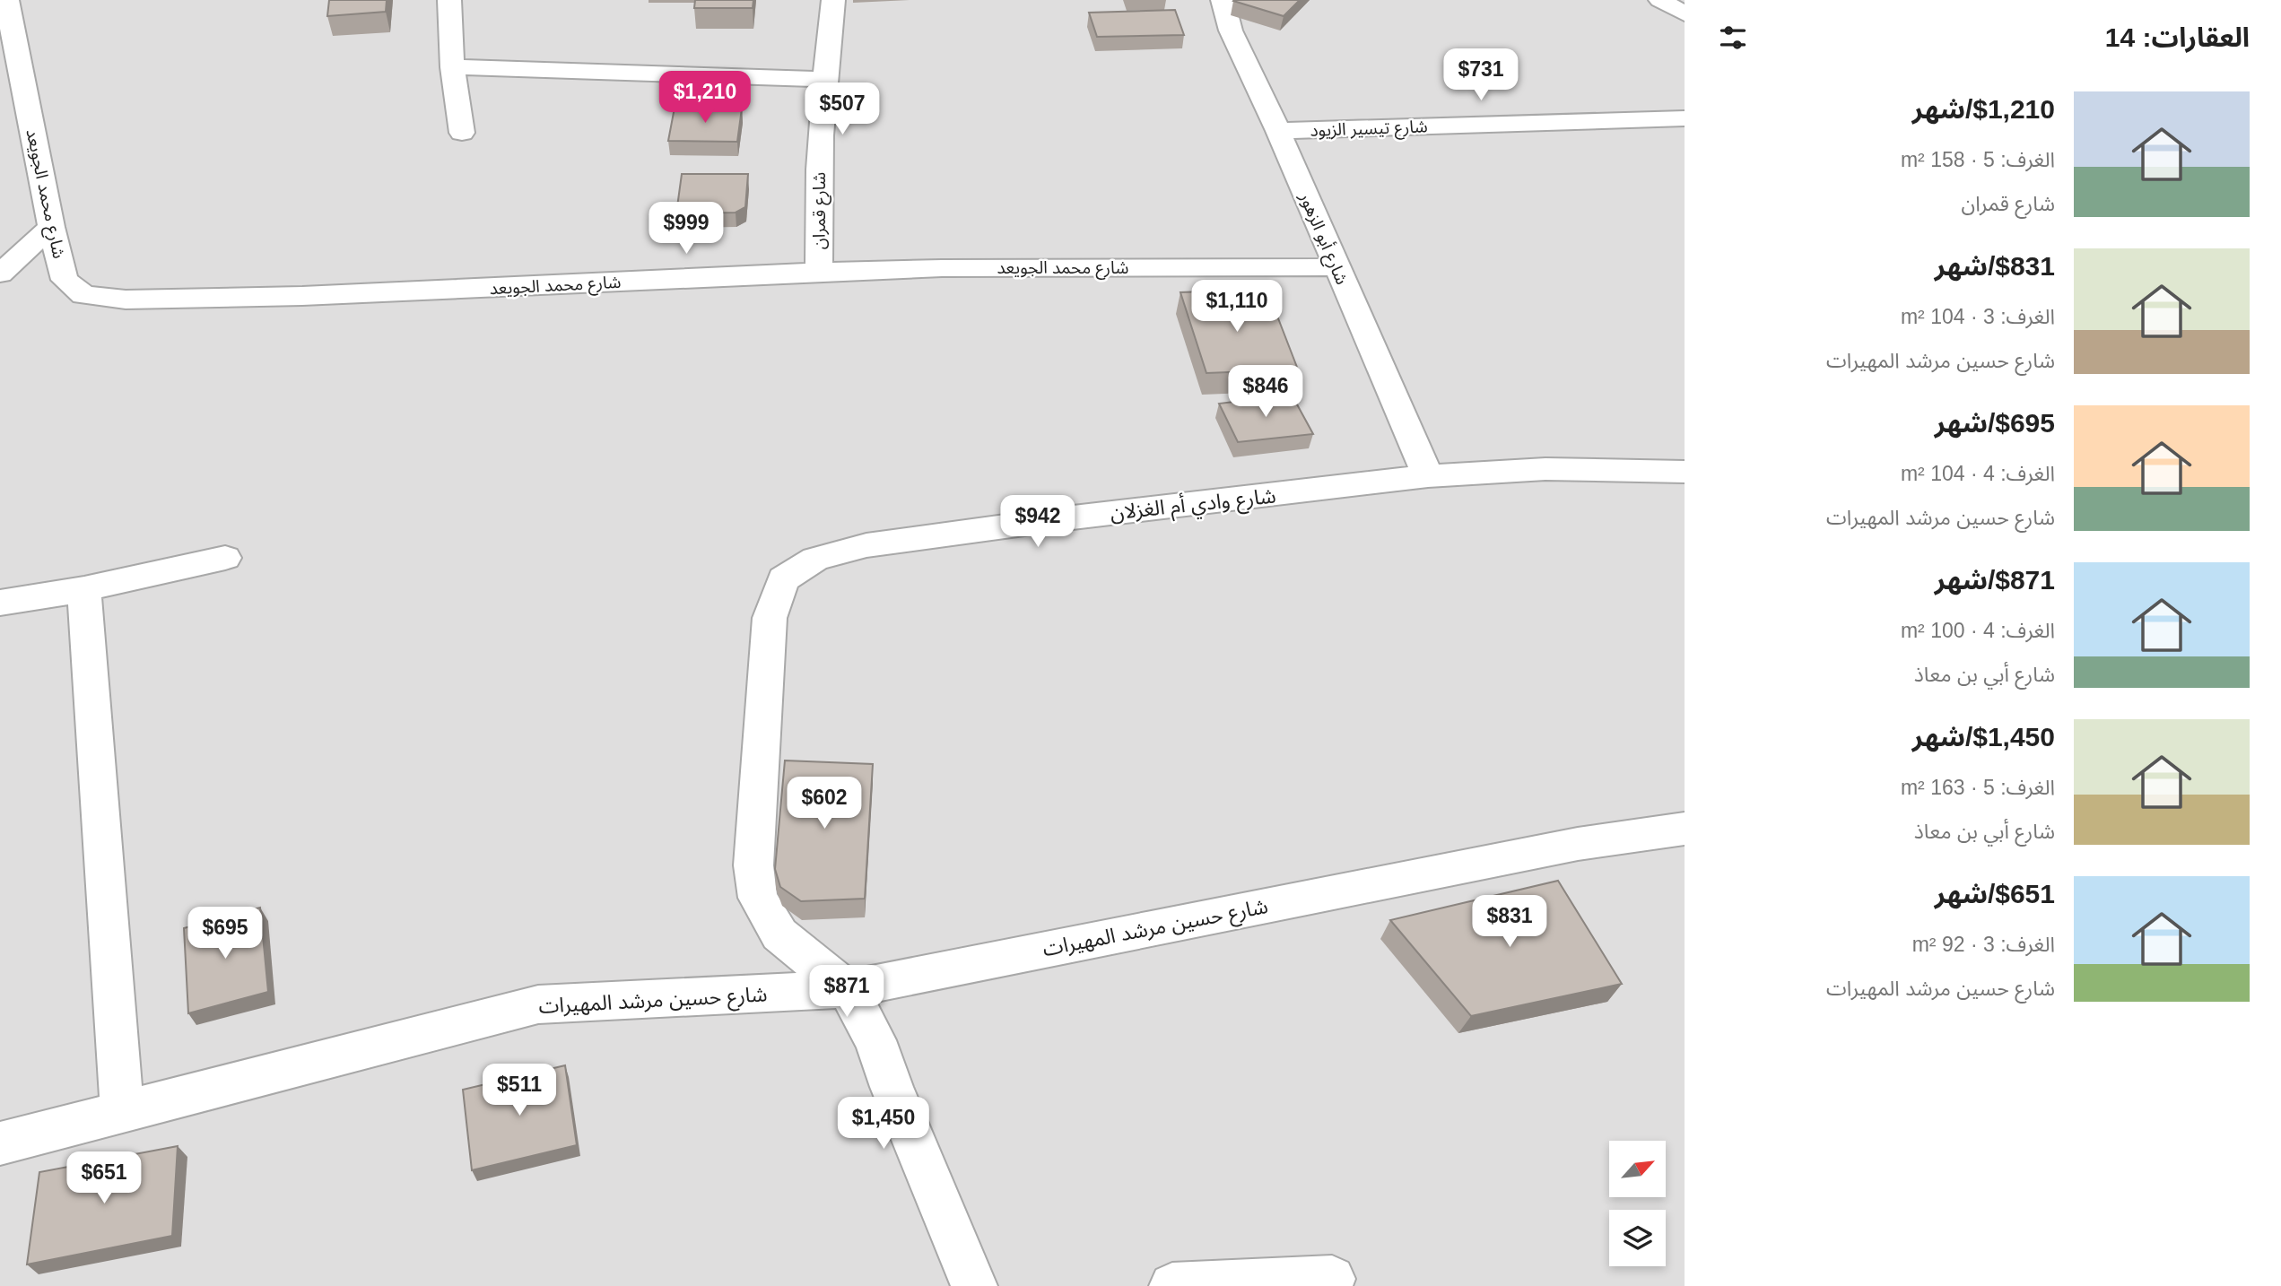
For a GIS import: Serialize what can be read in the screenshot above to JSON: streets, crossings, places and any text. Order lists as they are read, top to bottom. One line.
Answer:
{"streets":{"street":["شارع تيسير الزيود","شارع محمد الجويعد","شارع قمران","شارع أبو الزهور","شارع وادي أم الغزلان","شارع حسين مرشد المهيرات"]},"crossings":[["شارع تيسير الزيود","شارع أبو الزهور"],["شارع محمد الجويعد","شارع قمران"],["شارع محمد الجويعد","شارع أبو الزهور"],["شارع أبو الزهور","شارع وادي أم الغزلان"],["شارع وادي أم الغزلان","شارع حسين مرشد المهيرات"]],"north":"top right","page":{"heading":"العقارات: 14","price":["$731","$1,210","$507","$999","$1,110","$846","$942","$602","$831","$695","$871","$511","$1,450","$651"],"list":[{"name":"$1,210/شهر","note":"الغرف: 5 · 158 m² · شارع قمران"},{"name":"$831/شهر","note":"الغرف: 3 · 104 m² · شارع حسين مرشد المهيرات"},{"name":"$695/شهر","note":"الغرف: 4 · 104 m² · شارع حسين مرشد المهيرات"},{"name":"$871/شهر","note":"الغرف: 4 · 100 m² · شارع أبي بن معاذ"},{"name":"$1,450/شهر","note":"الغرف: 5 · 163 m² · شارع أبي بن معاذ"},{"name":"$651/شهر","note":"الغرف: 3 · 92 m² · شارع حسين مرشد المهيرات"}]}}
